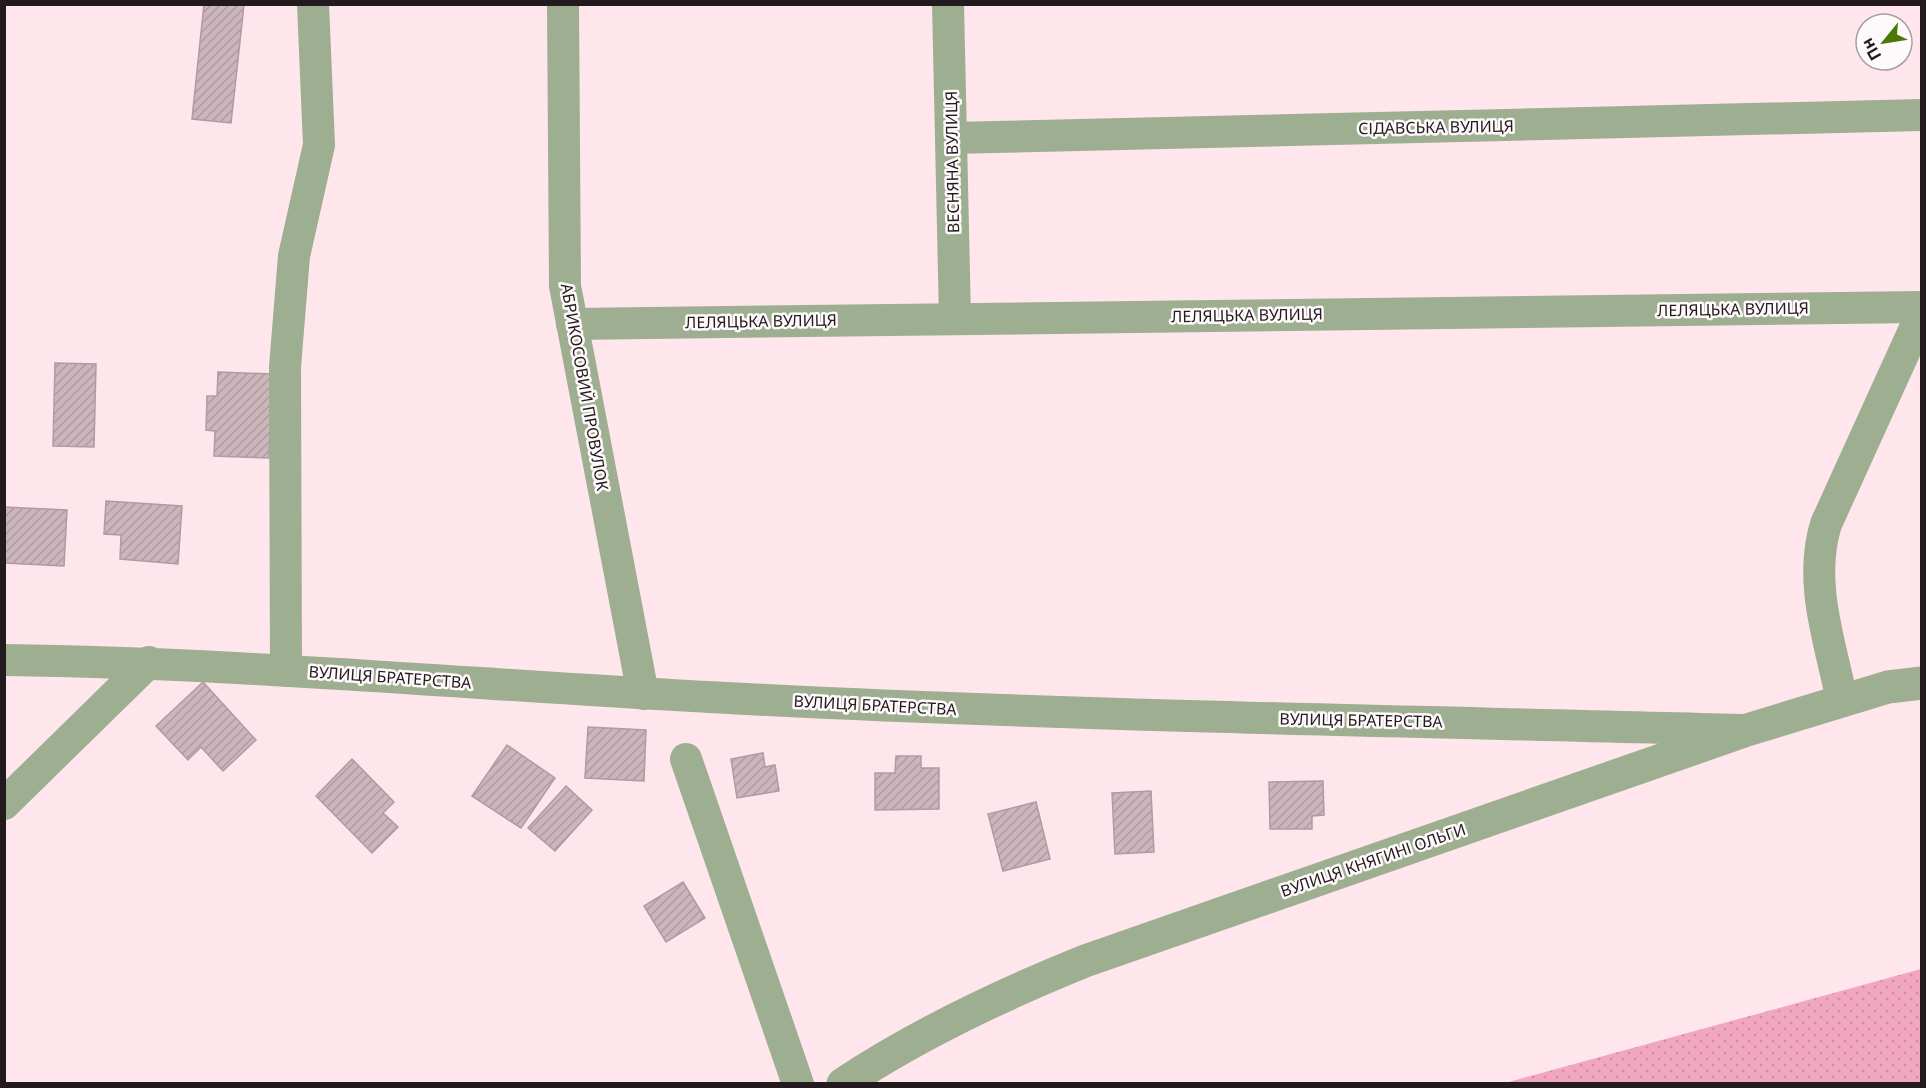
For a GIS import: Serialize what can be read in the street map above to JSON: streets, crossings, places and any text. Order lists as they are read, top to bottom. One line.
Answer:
{"streets":{"street":["СІДАВСЬКА ВУЛИЦЯ","ВЕСНЯНА ВУЛИЦЯ","ЛЕЛЯЦЬКА ВУЛИЦЯ","АБРИКОСОВИЙ ПРОВУЛОК","ВУЛИЦЯ БРАТЕРСТВА","ВУЛИЦЯ КНЯГИНІ ОЛЬГИ"]},"crossings":[["СІДАВСЬКА ВУЛИЦЯ","ВЕСНЯНА ВУЛИЦЯ"],["ВЕСНЯНА ВУЛИЦЯ","ЛЕЛЯЦЬКА ВУЛИЦЯ"],["ЛЕЛЯЦЬКА ВУЛИЦЯ","АБРИКОСОВИЙ ПРОВУЛОК"],["АБРИКОСОВИЙ ПРОВУЛОК","ВУЛИЦЯ БРАТЕРСТВА"],["ВУЛИЦЯ БРАТЕРСТВА","ВУЛИЦЯ КНЯГИНІ ОЛЬГИ"]],"north":"bottom left"}
